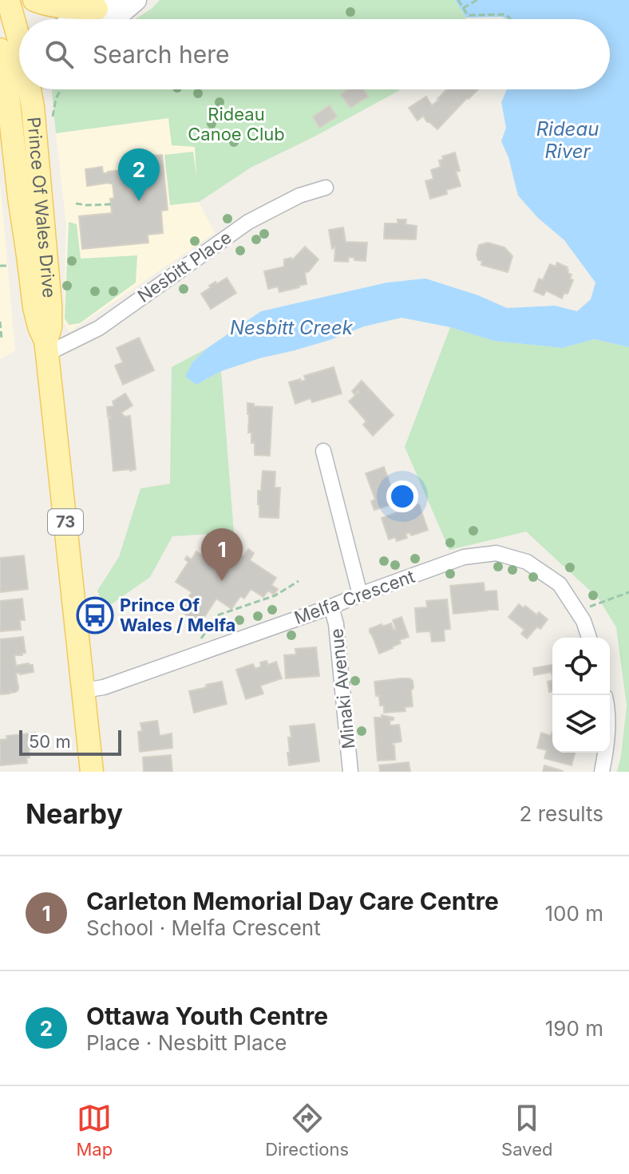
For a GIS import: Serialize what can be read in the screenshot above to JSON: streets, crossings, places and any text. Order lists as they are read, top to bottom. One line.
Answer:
{"streets":{"main road":["Prince Of Wales Drive","73"],"street":["Nesbitt Place","Melfa Crescent","Minaki Avenue"]},"crossings":[["Prince Of Wales Drive","Nesbitt Place"],["Prince Of Wales Drive","Melfa Crescent"],["Melfa Crescent","Minaki Avenue"]],"water":["Rideau River","Nesbitt Creek"],"parks":["Rideau Canoe Club"],"places":{"bus stop":["Prince Of Wales / Melfa"]},"scale_bar":"50 m","page":{"search":"Search here","pins":["2","1"],"scale":"50 m","heading":["Nearby","2 results"],"list":[{"mark":"1","name":"Carleton Memorial Day Care Centre","note":"School · Melfa Crescent","value":"100 m"},{"mark":"2","name":"Ottawa Youth Centre","note":"Place · Nesbitt Place","value":"190 m"}],"nav":["Map","Directions","Saved"]}}
